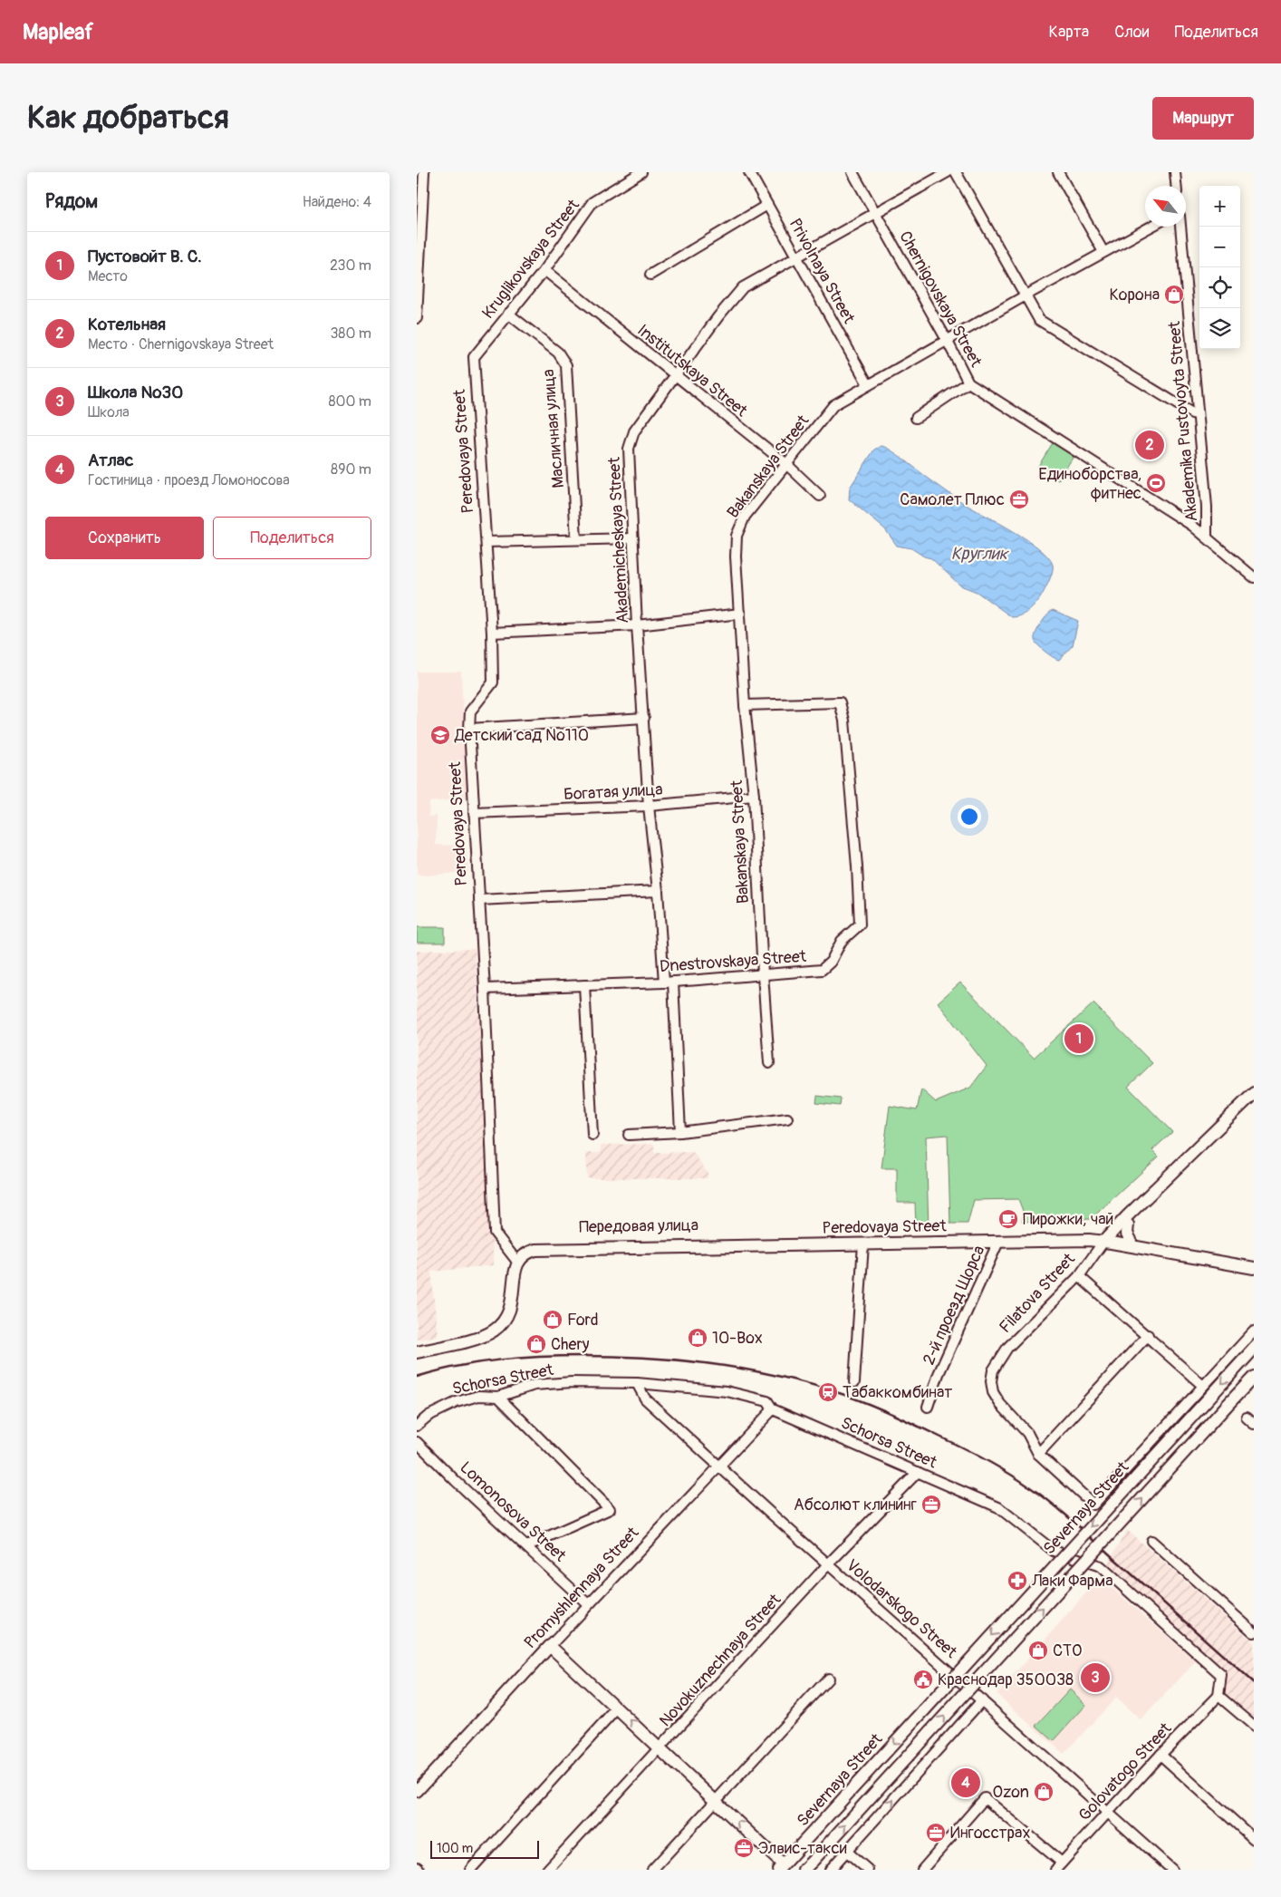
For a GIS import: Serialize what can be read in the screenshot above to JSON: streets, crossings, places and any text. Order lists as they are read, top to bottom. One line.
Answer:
{"streets":{"main road":["Peredovaya Street","Передовая улица","Filatova Street","Severnaya Street","Promyshlennaya Street"],"street":["Kruglikovskaya Street","Privolnaya Street","Chernigovskaya Street","Institutskaya Street","Akademika Pustovoyta Street","Масличная улица","Bakanskaya Street","Akademicheskaya Street","Богатая улица","Dnestrovskaya Street","2-й проезд Щорса","Schorsa Street","Lomonosova Street","Volodarskogo Street","Novokuznechnaya Street","Golovatogo Street"]},"crossings":[["Kruglikovskaya Street","Institutskaya Street"],["Kruglikovskaya Street","Масличная улица"],["Kruglikovskaya Street","Peredovaya Street"],["Privolnaya Street","Bakanskaya Street"],["Privolnaya Street","Akademicheskaya Street"],["Chernigovskaya Street","Akademika Pustovoyta Street"],["Chernigovskaya Street","Bakanskaya Street"],["Chernigovskaya Street","Akademicheskaya Street"],["Institutskaya Street","Bakanskaya Street"],["Institutskaya Street","Akademicheskaya Street"],["Peredovaya Street","Богатая улица"],["Peredovaya Street","Dnestrovskaya Street"],["Peredovaya Street","Передовая улица"],["Peredovaya Street","Filatova Street"],["Peredovaya Street","2-й проезд Щорса"],["Bakanskaya Street","Богатая улица"],["Bakanskaya Street","Dnestrovskaya Street"],["Akademicheskaya Street","Богатая улица"],["Akademicheskaya Street","Dnestrovskaya Street"],["Передовая улица","Filatova Street"],["Schorsa Street","Promyshlennaya Street"],["Schorsa Street","Volodarskogo Street"],["Schorsa Street","Novokuznechnaya Street"],["Schorsa Street","Golovatogo Street"],["Lomonosova Street","Promyshlennaya Street"],["Promyshlennaya Street","Volodarskogo Street"],["Volodarskogo Street","Novokuznechnaya Street"],["Volodarskogo Street","Golovatogo Street"]],"water":["Круглик"],"places":{"shop":["Корона","Ford","10-Box","Chery","СТО","Ozon"],"sports":["Единоборства, фитнес"],"office":["Самолет Плюс","Абсолют клининг","Ингосстрах","Элвис-такси"],"school or university":["Детский сад №110"],"cafe":["Пирожки, чай"],"station":["Табаккомбинат"],"pharmacy":["Лаки Фарма"],"public building":["Краснодар 350038"]},"scale_bar":"100 m","north":"top left","page":{"header":"Mapleaf","nav":["Карта","Слои","Поделиться"],"buttons":["Маршрут",["Сохранить","Поделиться"]],"title":"Как добраться","heading":["Рядом","Найдено: 4"],"map_buttons":["+","−"],"list":[{"mark":"1","name":"Пустовойт В. С.","note":"Место","value":"230 m"},{"mark":"2","name":"Котельная","note":"Место · Chernigovskaya Street","value":"380 m"},{"mark":"3","name":"Школа №30","note":"Школа","value":"800 m"},{"mark":"4","name":"Атлас","note":"Гостиница · проезд Ломоносова","value":"890 m"}],"pins":["2","1","3","4"],"scale":"100 m"}}
